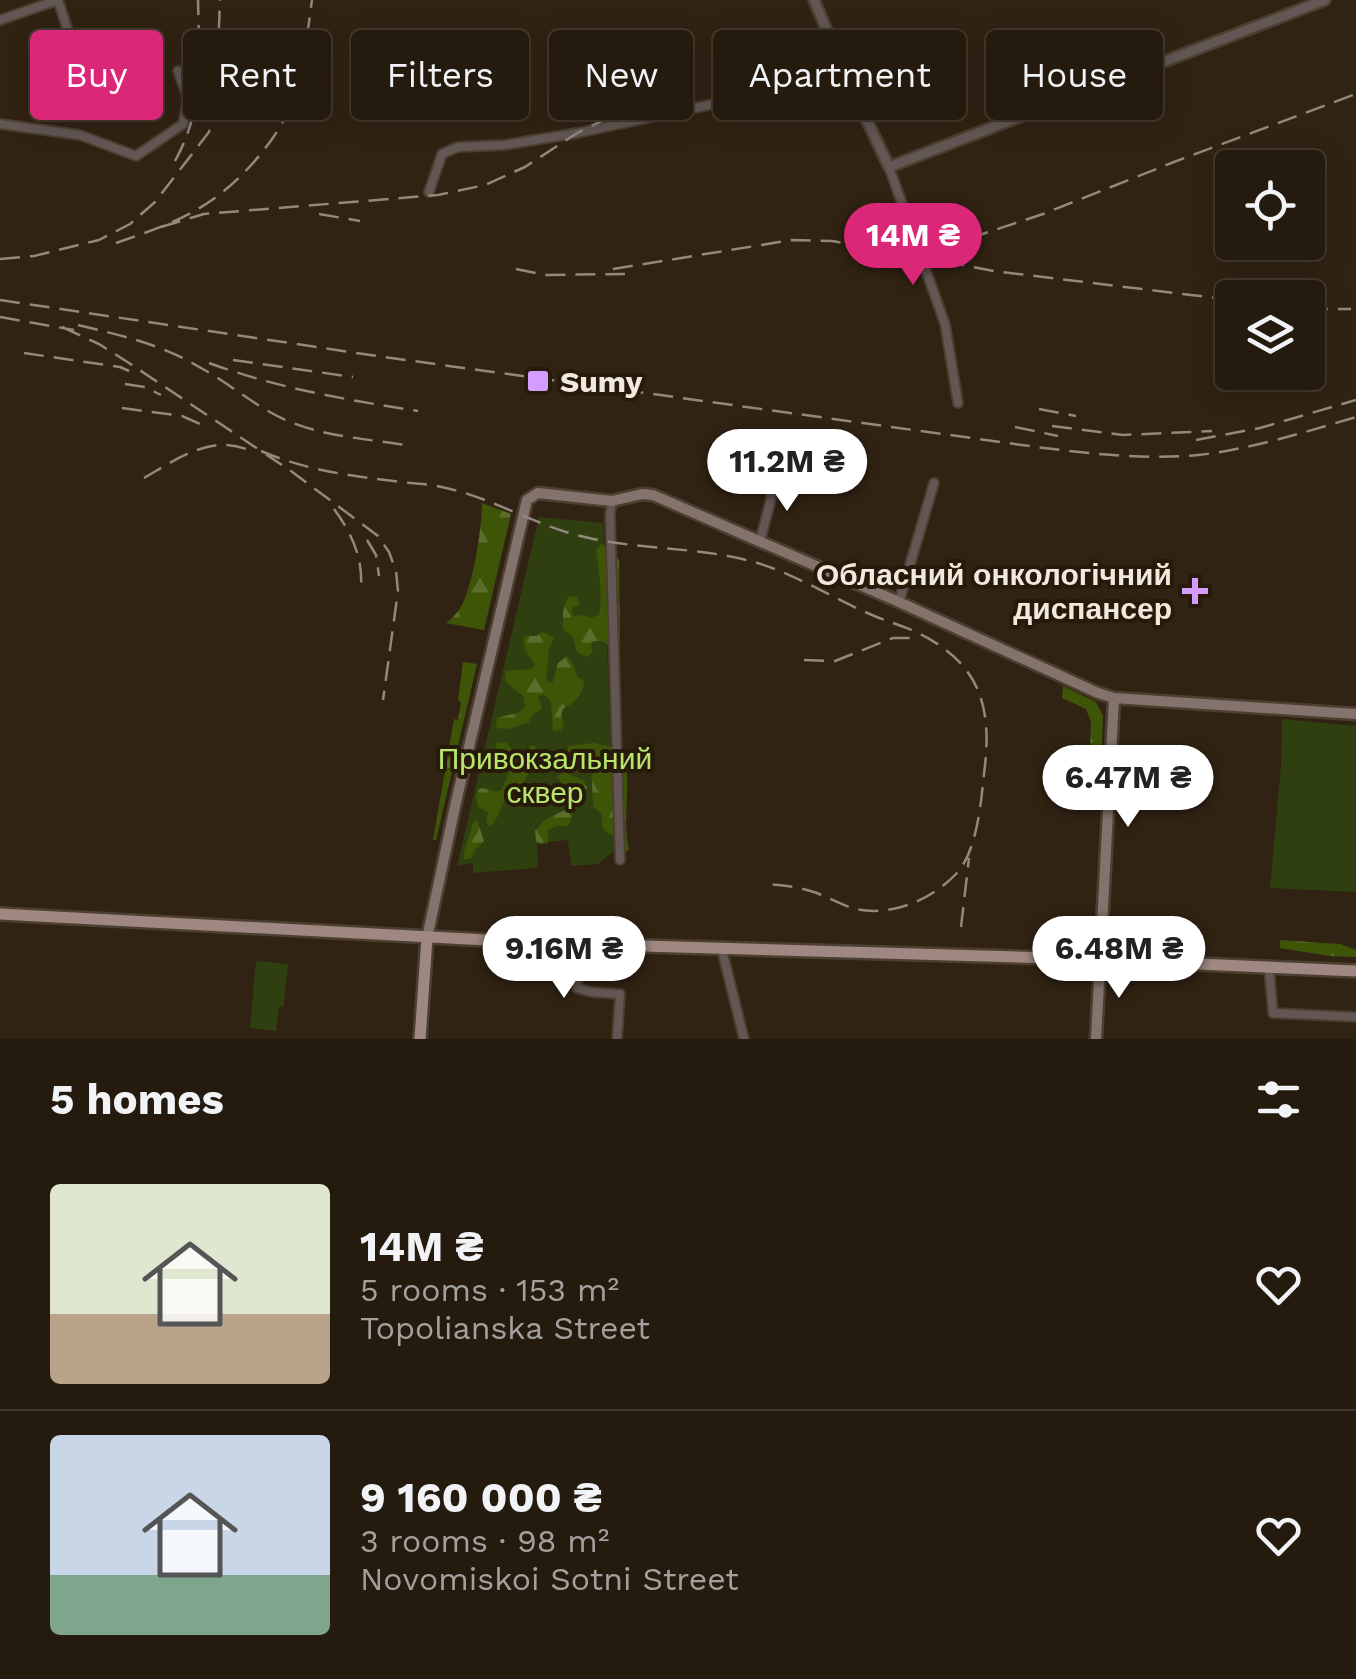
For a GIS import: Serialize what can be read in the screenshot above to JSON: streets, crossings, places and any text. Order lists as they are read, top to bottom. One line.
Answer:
{"parks":["Привокзальний сквер"],"places":{"transit":["Sumy"],"health":["Обласний онкологічний диспансер"]},"page":{"chip":["Buy","Rent","Filters","New","Apartment","House"],"price":["14M ₴","11.2M ₴","6.47M ₴","9.16M ₴","6.48M ₴"],"heading":"5 homes","list":[{"name":"14M ₴","note":"5 rooms · 153 m² · Topolianska Street"},{"name":"9 160 000 ₴","note":"3 rooms · 98 m² · Novomiskoi Sotni Street"}]}}
